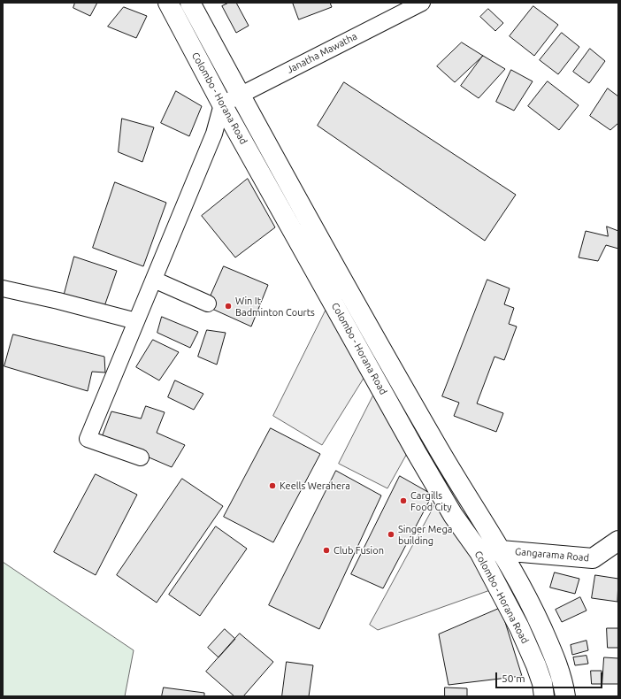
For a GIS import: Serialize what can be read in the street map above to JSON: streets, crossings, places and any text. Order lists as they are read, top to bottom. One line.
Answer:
{"streets":{"main road":["Colombo - Horana Road","Gangarama Road"],"street":["Janatha Mawatha"]},"crossings":[["Janatha Mawatha","Colombo - Horana Road"],["Colombo - Horana Road","Gangarama Road"]],"places":["Win It Badminton Courts","Keells Werahera","Cargills Food City","Singer Mega building","Club Fusion"],"scale_bar":"50 m"}
